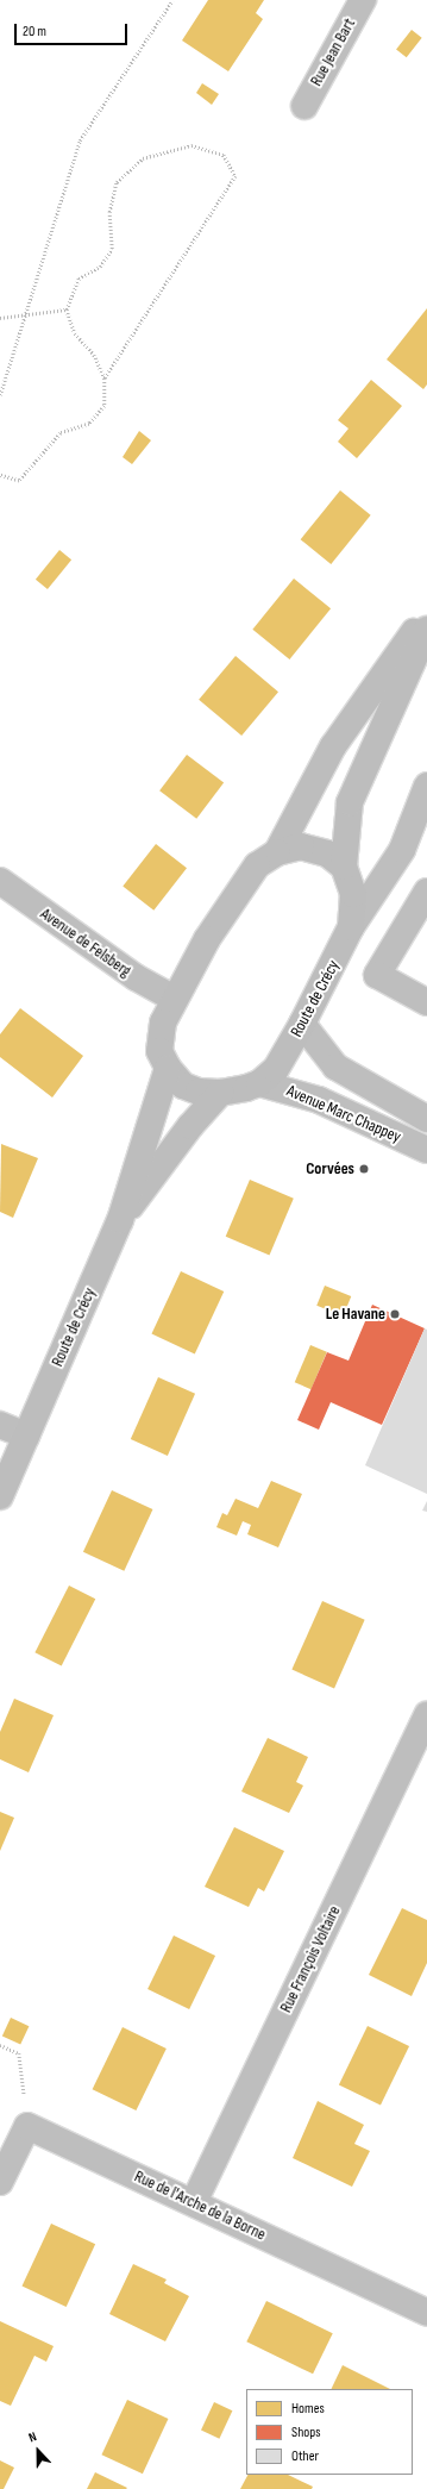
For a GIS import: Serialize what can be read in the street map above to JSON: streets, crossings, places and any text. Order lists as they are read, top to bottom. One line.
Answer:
{"streets":{"main road":["Route de Crécy"],"street":["Rue Jean Bart","Avenue de Felsberg","Avenue Marc Chappey","Rue François Voltaire","Rue de l'Arche de la Borne"]},"crossings":[["Avenue de Felsberg","Route de Crécy"],["Route de Crécy","Avenue Marc Chappey"],["Rue François Voltaire","Rue de l'Arche de la Borne"]],"places":["Corvées","Le Havane"],"legend":["Homes","Shops","Other"],"scale_bar":"20 m","north":"top"}
